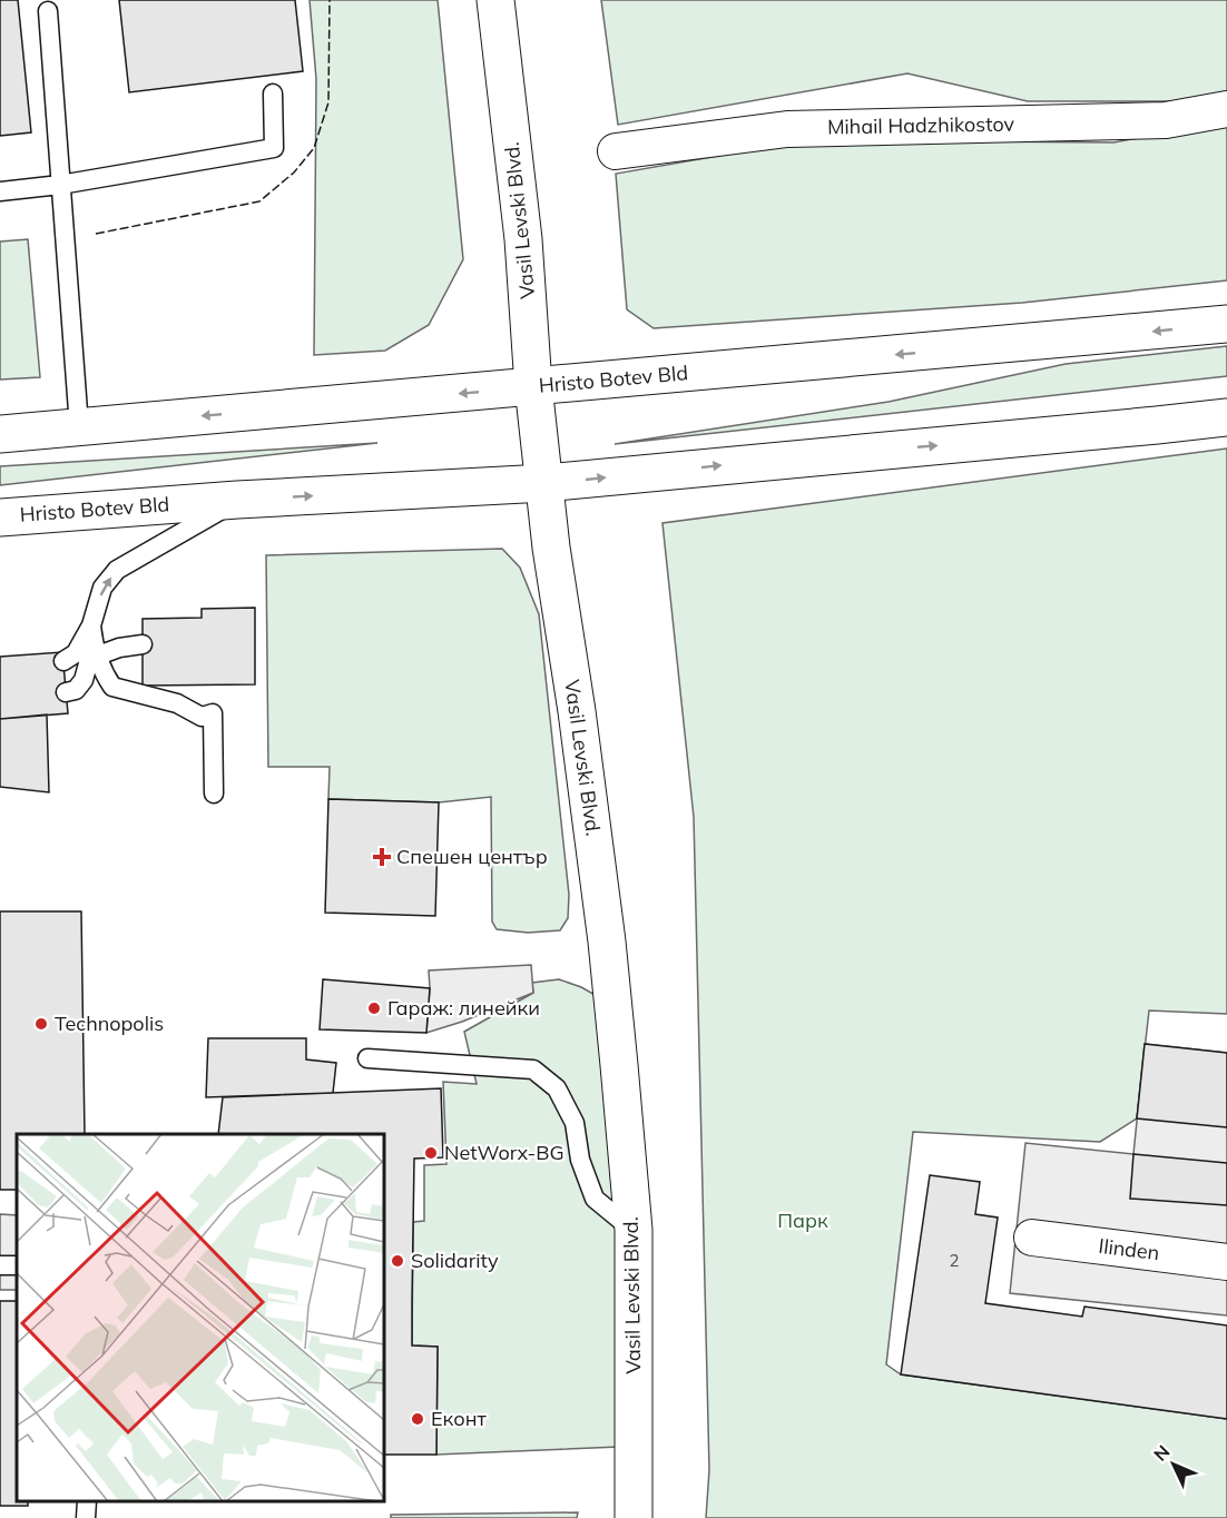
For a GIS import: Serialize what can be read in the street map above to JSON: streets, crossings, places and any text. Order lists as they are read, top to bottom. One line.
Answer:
{"streets":{"main road":["Vasil Levski Blvd.","Hristo Botev Bld"],"street":["Mihail Hadzhikostov","Ilinden"]},"crossings":[["Vasil Levski Blvd.","Hristo Botev Bld"]],"parks":["Парк"],"places":{"health":["Спешен център"],"other":["Гараж: линейки","Technopolis","NetWorx-BG","Solidarity","Еконт"]},"house_numbers":["2"],"north":"top left"}
